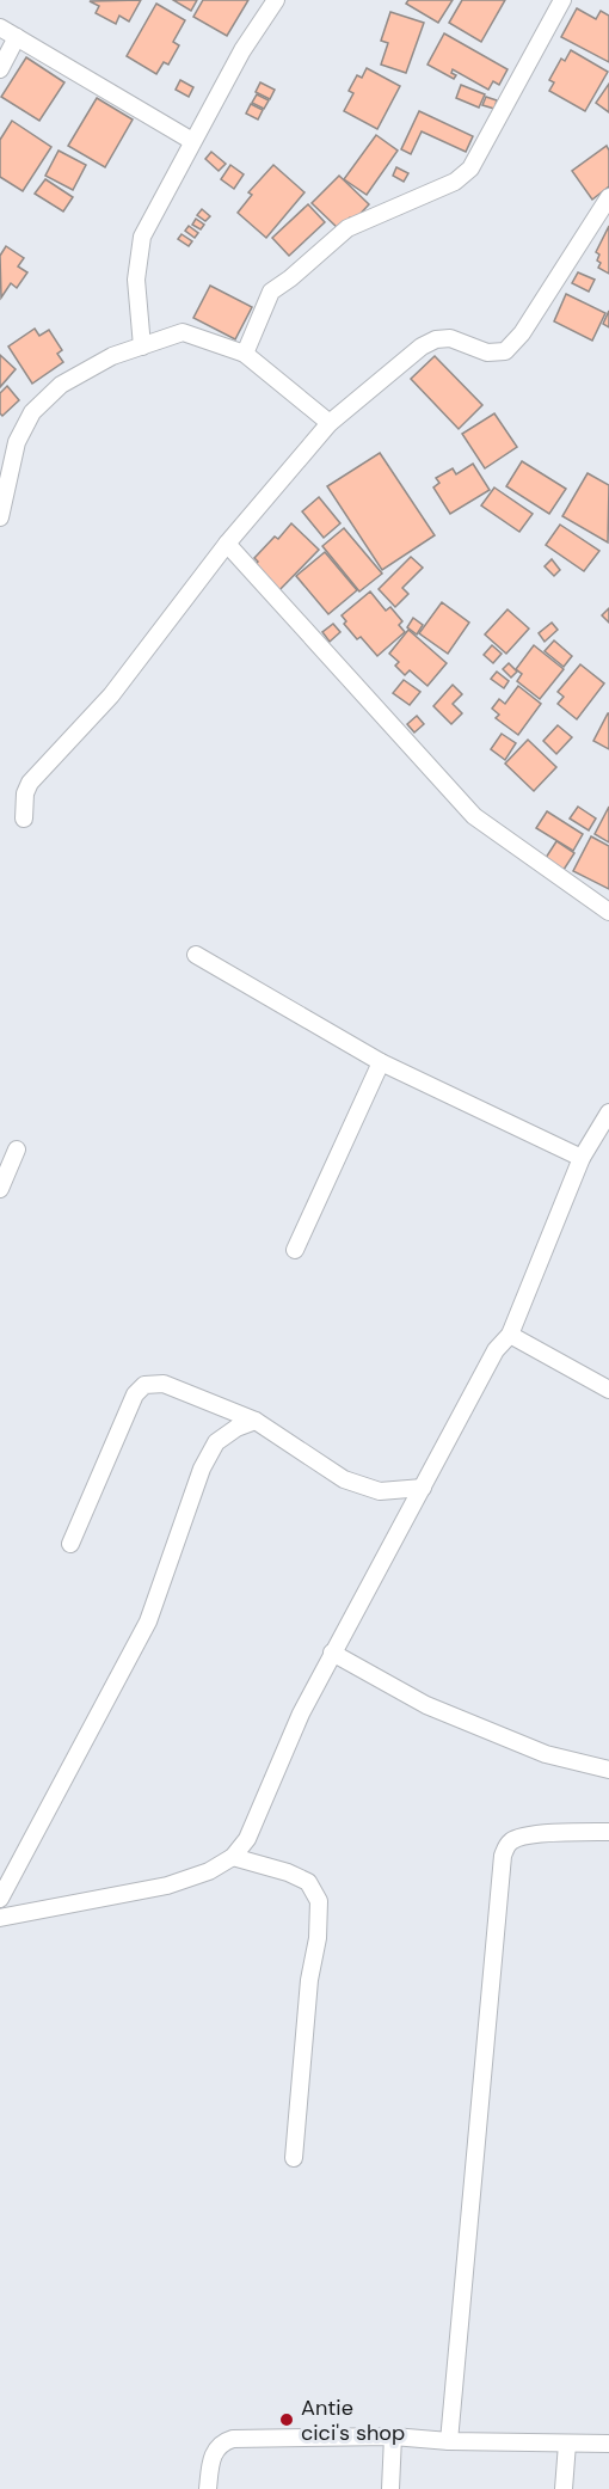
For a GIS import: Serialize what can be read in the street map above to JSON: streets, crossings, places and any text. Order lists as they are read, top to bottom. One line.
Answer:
{"places":["Antie cici's shop"]}
